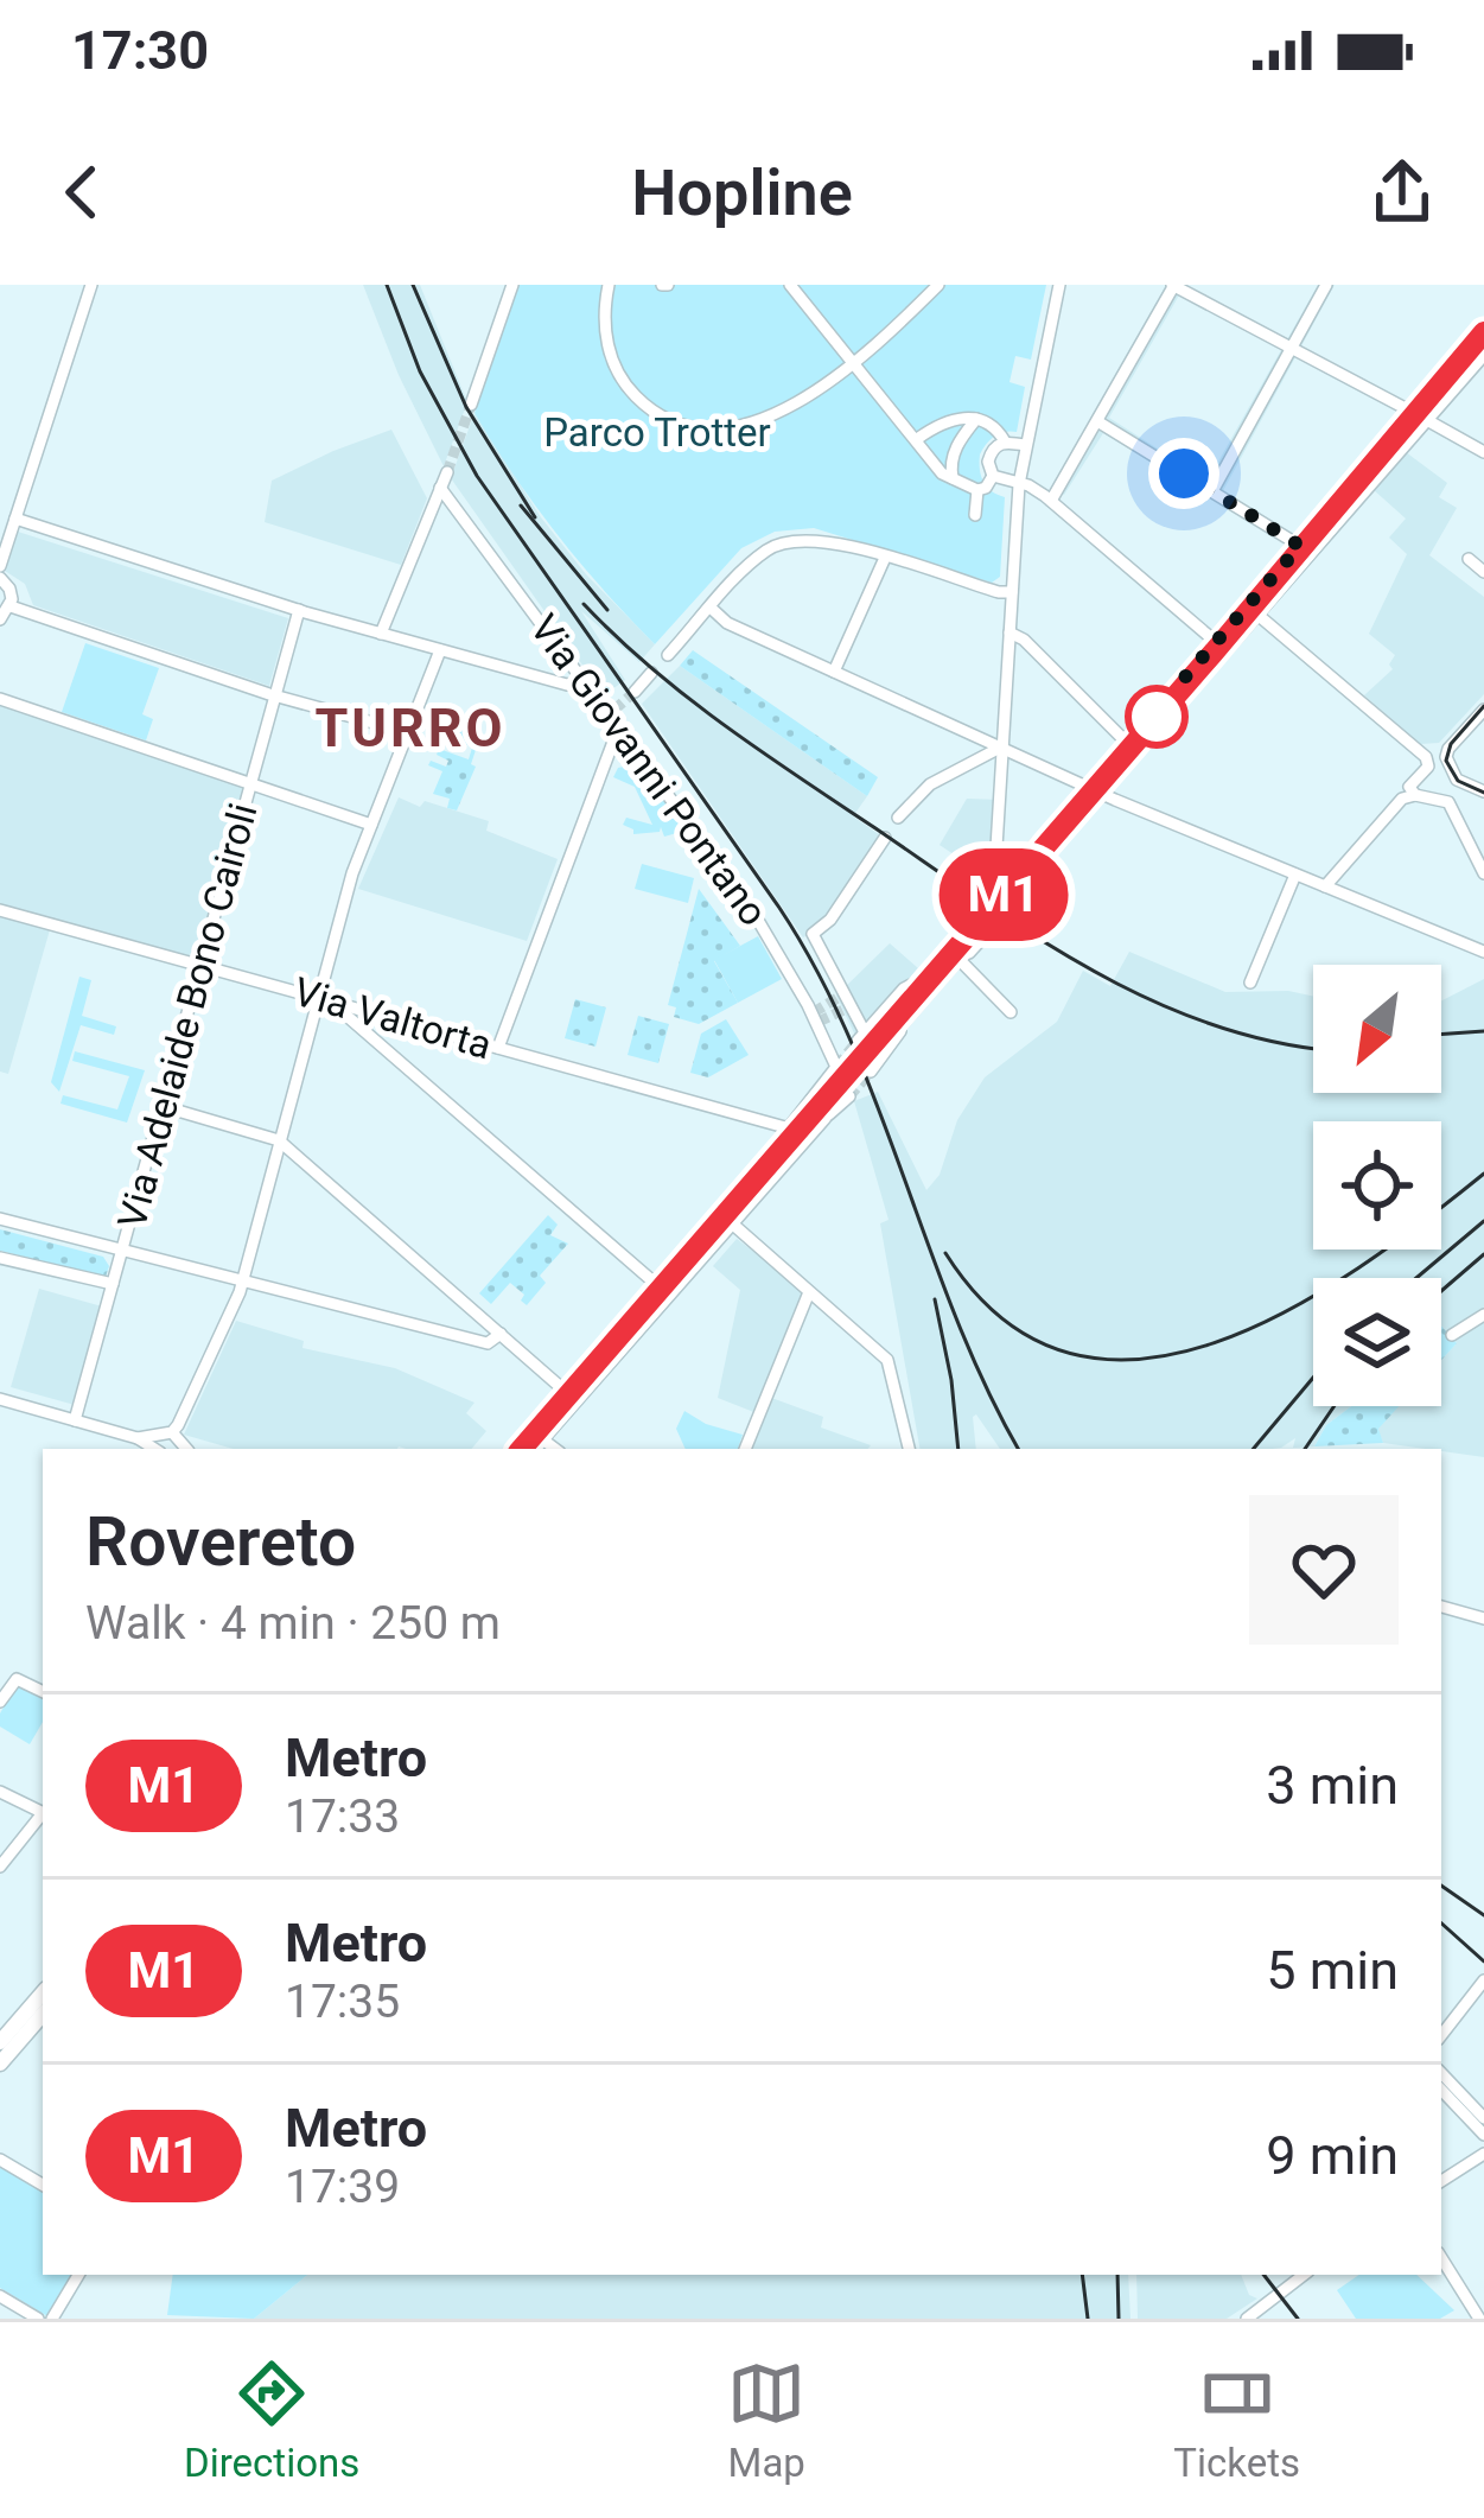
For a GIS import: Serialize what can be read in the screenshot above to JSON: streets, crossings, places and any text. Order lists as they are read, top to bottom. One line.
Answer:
{"streets":{"street":["Via Giovanni Pontano","Via Adelaide Bono Cairoli","Via Valtorta"]},"crossings":[["Via Adelaide Bono Cairoli","Via Valtorta"]],"districts":["TURRO"],"parks":["Parco Trotter"],"lines":["metro line M1"],"north":"bottom left","page":{"status":"17:30","header":"Hopline","on_map":"M1","heading":["Rovereto","Walk · 4 min · 250 m"],"list":[{"mark":"M1","name":"Metro","note":"17:33","value":"3 min"},{"mark":"M1","name":"Metro","note":"17:35","value":"5 min"},{"mark":"M1","name":"Metro","note":"17:39","value":"9 min"}],"tabs":["Directions","Map","Tickets"]}}
